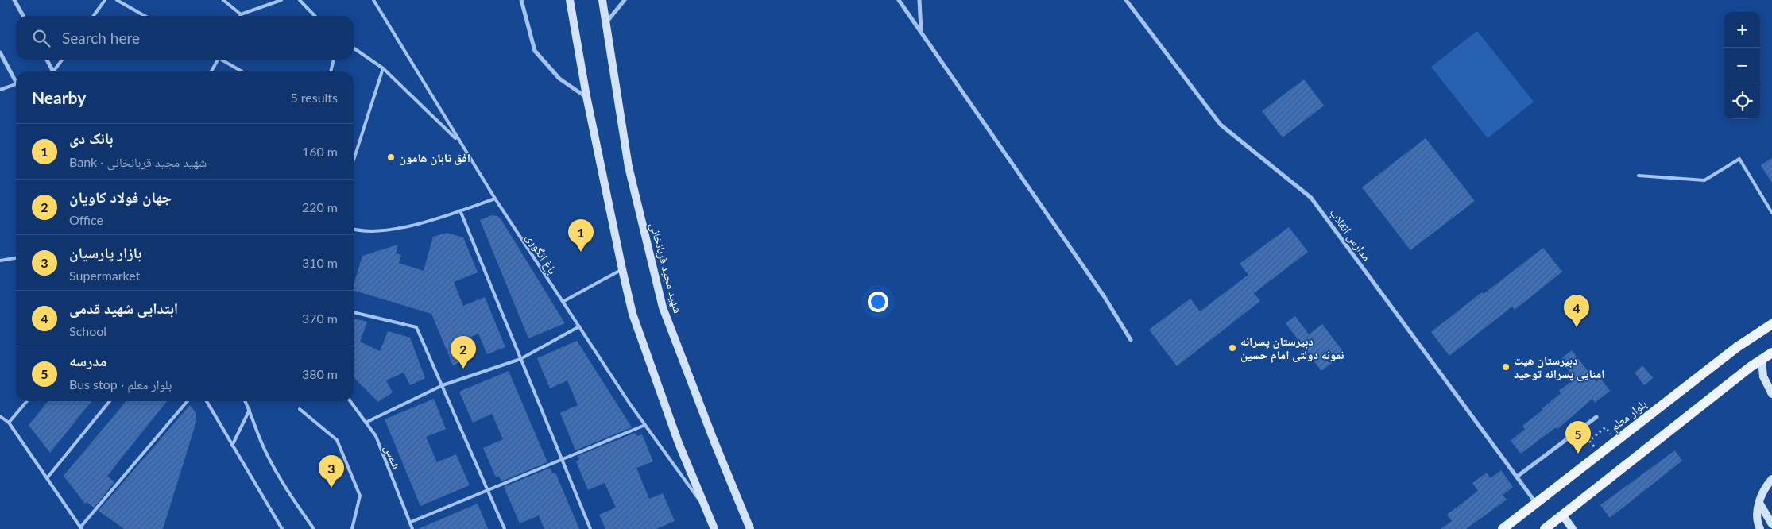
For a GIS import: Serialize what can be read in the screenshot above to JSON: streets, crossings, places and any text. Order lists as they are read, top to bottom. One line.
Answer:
{"streets":{"main road":["شهید مجید قربانخانی","بلوار معلم"],"street":["مدارس انقلاب"],"lane":["باغ انگوری","شمس"]},"crossings":[["مدارس انقلاب","بلوار معلم"]],"places":["افق تابان هامون","دبیرستان پسرانه نمونه دولتی امام حسین","دبیرستان هیت امنایی پسرانه توحید"],"page":{"map_buttons":["+","−"],"search":"Search here","heading":["Nearby","5 results"],"list":[{"mark":"1","name":"بانک دی","note":"Bank · شهید مجید قربانخانی","value":"160 m"},{"mark":"2","name":"جهان فولاد کاویان","note":"Office","value":"220 m"},{"mark":"3","name":"بازار پارسیان","note":"Supermarket","value":"310 m"},{"mark":"4","name":"ابتدایی شهید قدمی","note":"School","value":"370 m"},{"mark":"5","name":"مدرسه","note":"Bus stop · بلوار معلم","value":"380 m"}],"pins":["1","4","2","5","3"]}}
